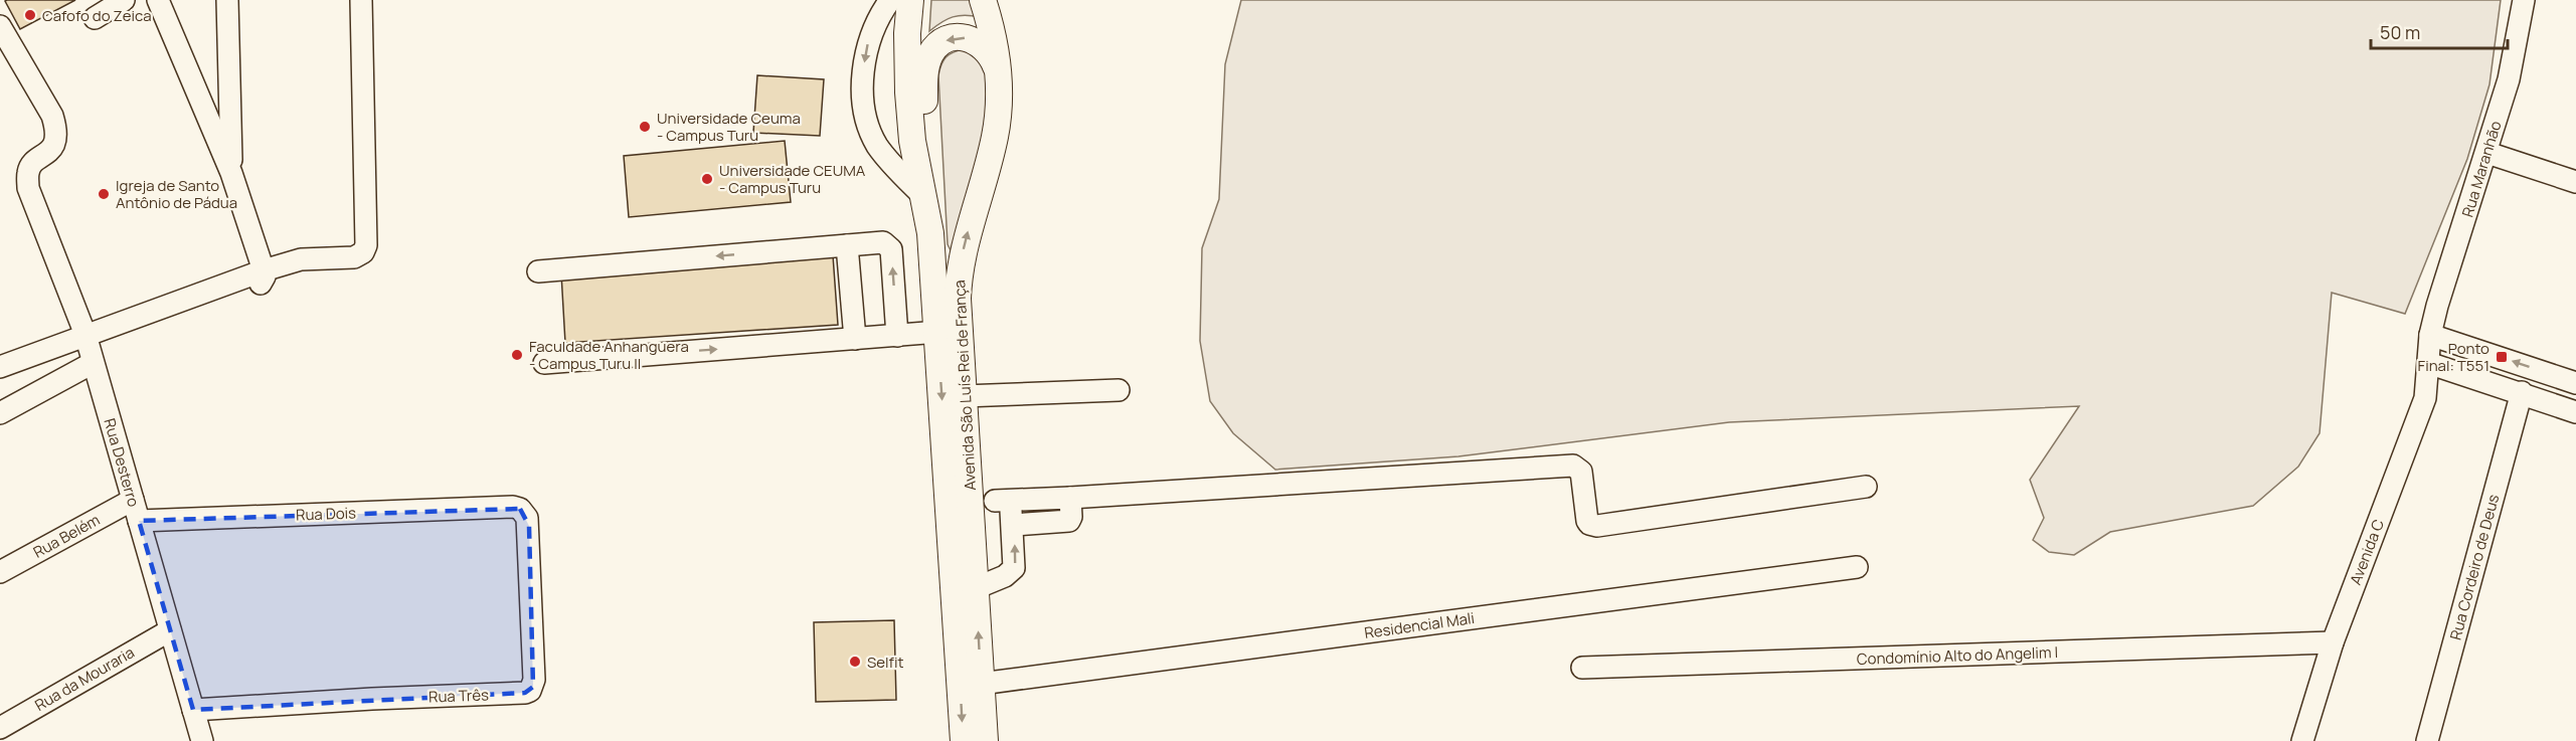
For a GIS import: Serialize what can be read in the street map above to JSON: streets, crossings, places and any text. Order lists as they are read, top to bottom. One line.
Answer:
{"streets":{"main road":["Avenida São Luís Rei de França"],"street":["Rua Maranhão","Rua Desterro","Rua Dois","Rua Belém","Avenida C","Rua Cordeiro de Deus","Residencial Mali","Condomínio Alto do Angelim I","Rua da Mouraria","Rua Três"]},"crossings":[["Rua Maranhão","Avenida C"],["Avenida São Luís Rei de França","Residencial Mali"],["Rua Desterro","Rua Dois"],["Rua Desterro","Rua Belém"],["Rua Desterro","Rua da Mouraria"],["Rua Desterro","Rua Três"],["Rua Dois","Rua Três"],["Avenida C","Condomínio Alto do Angelim I"]],"places":{"other":["Cafofo do Zeica","Universidade Ceuma - Campus Turu","Universidade CEUMA - Campus Turu","Igreja de Santo Antônio de Pádua","Faculdade Anhanguera - Campus Turu II","Selfit"],"transit":["Ponto Final: T551"]},"scale_bar":"50 m"}
